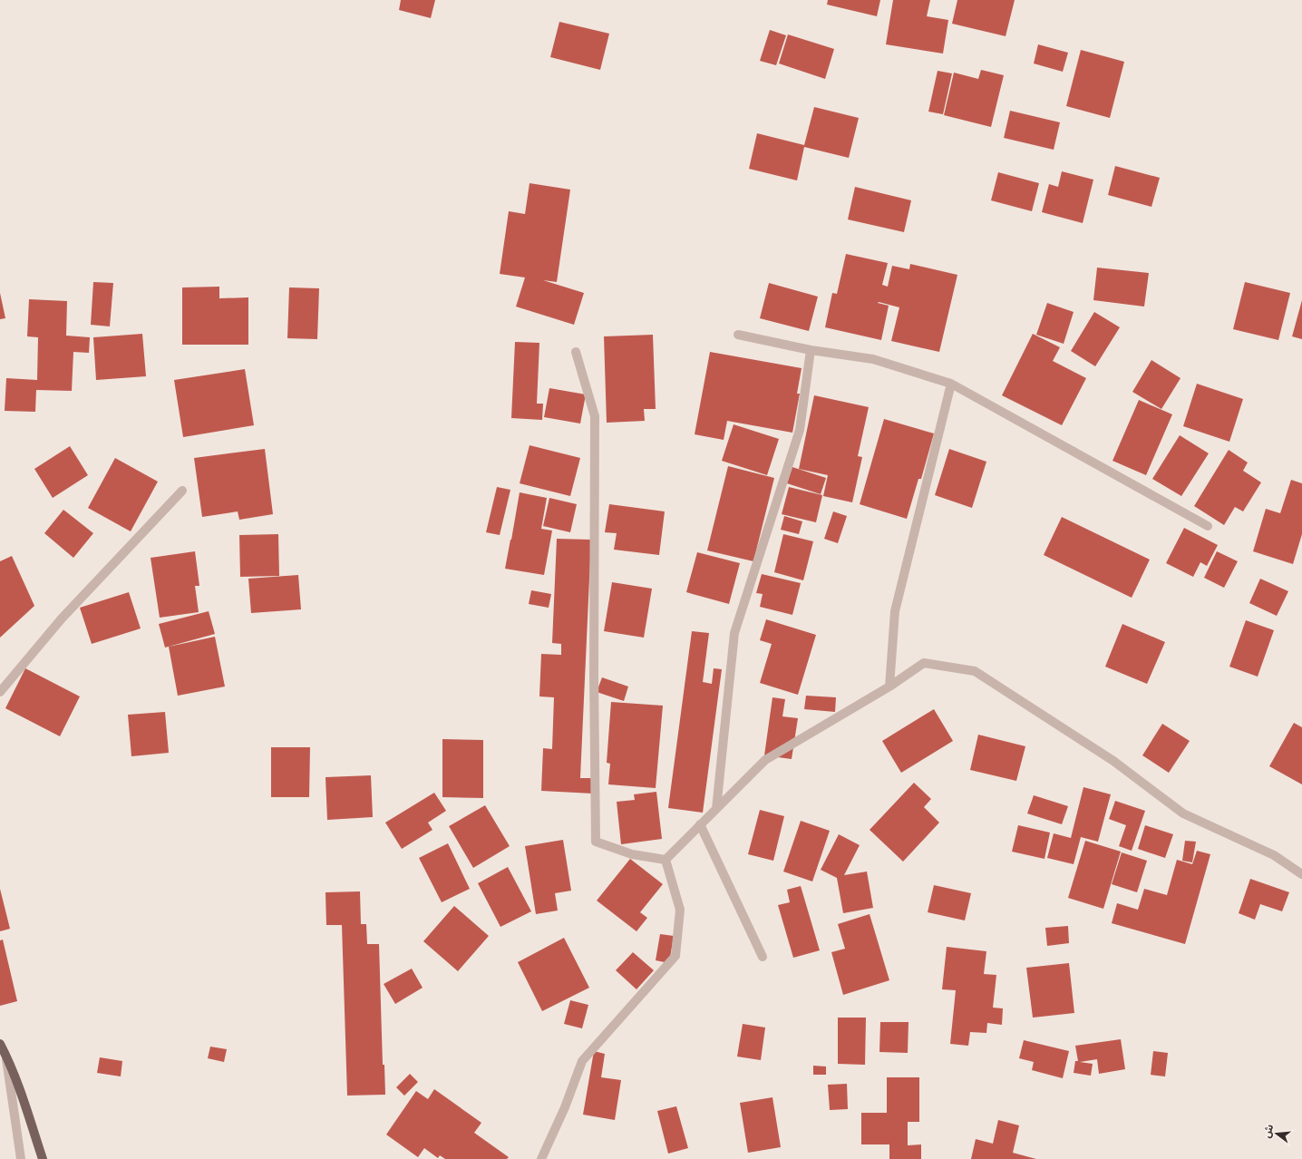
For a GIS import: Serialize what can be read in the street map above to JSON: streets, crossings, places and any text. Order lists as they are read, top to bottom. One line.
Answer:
{"north":"left"}
